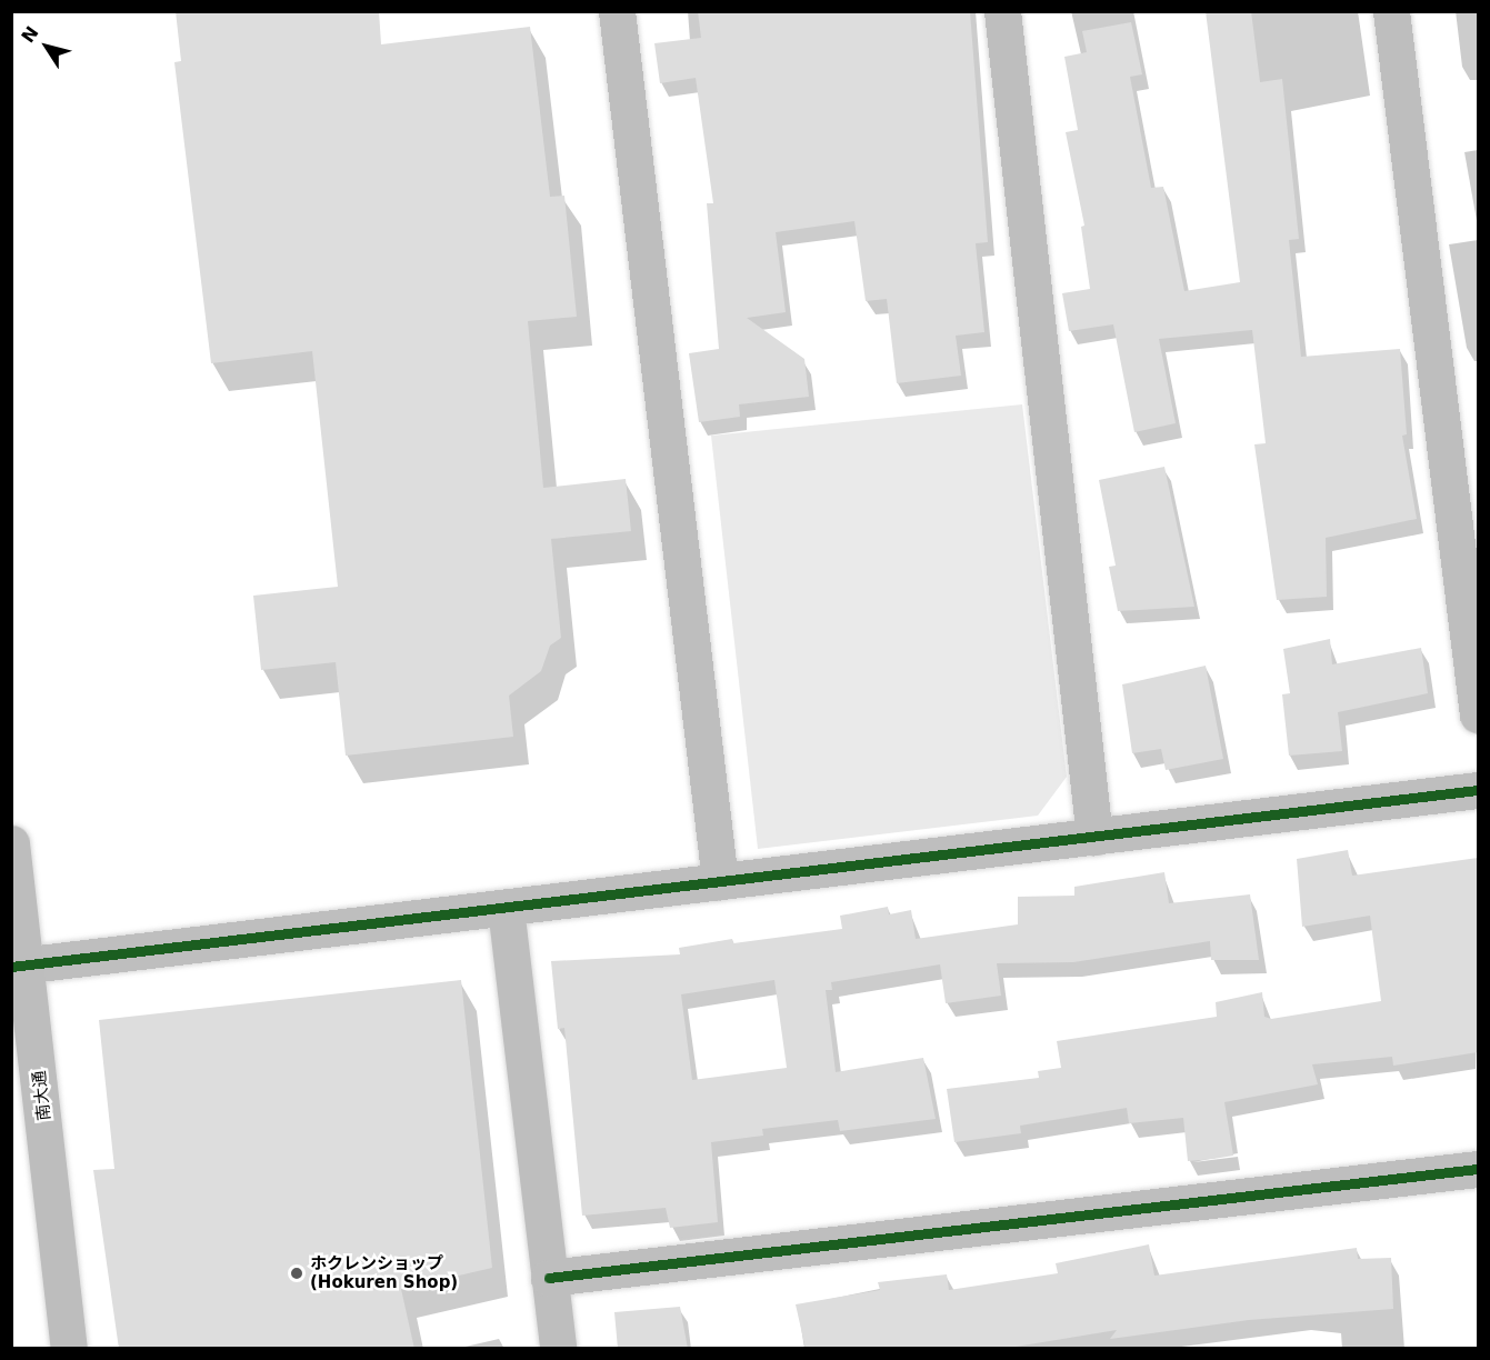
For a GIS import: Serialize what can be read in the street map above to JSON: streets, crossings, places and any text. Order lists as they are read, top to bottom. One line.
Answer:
{"streets":{"main road":["南大通"]},"places":["ホクレンショップ (Hokuren Shop)"],"north":"top left"}
